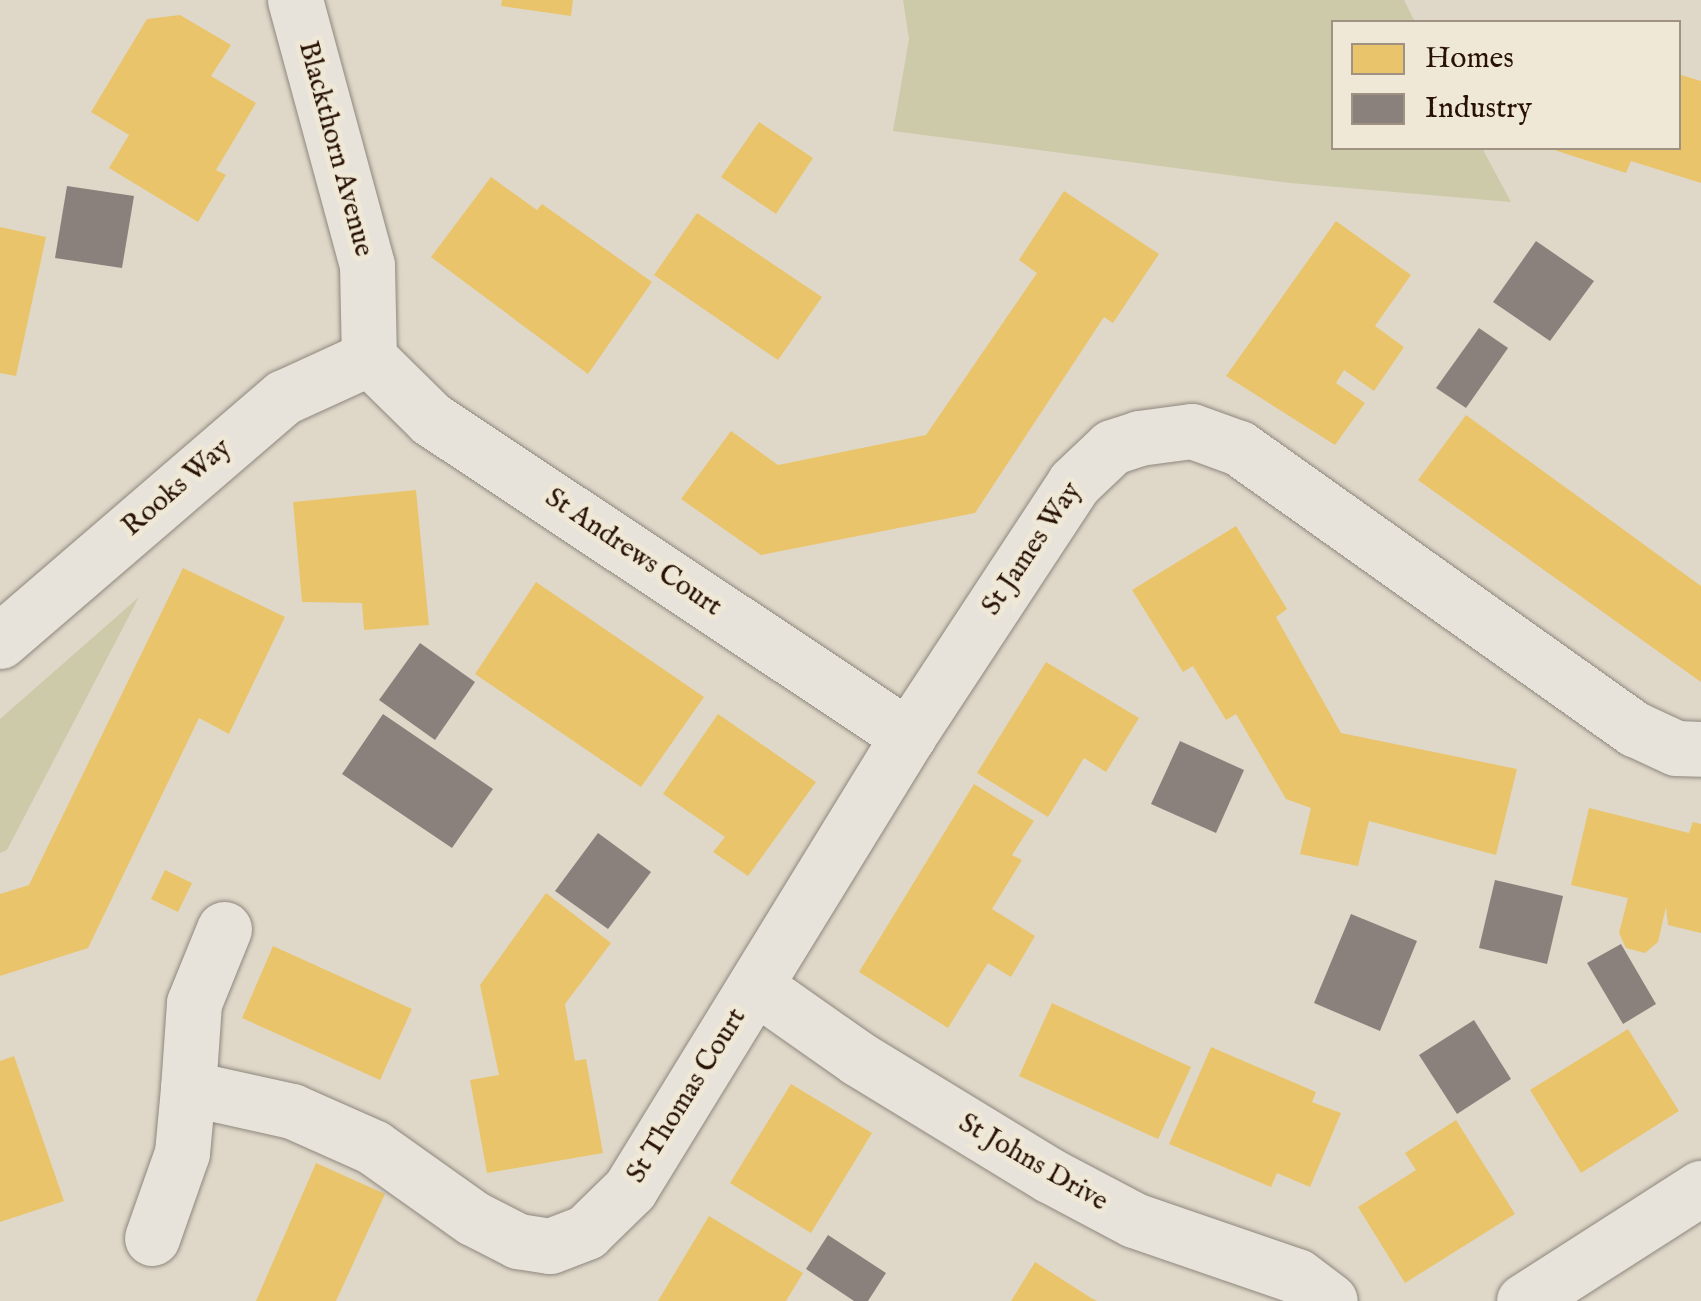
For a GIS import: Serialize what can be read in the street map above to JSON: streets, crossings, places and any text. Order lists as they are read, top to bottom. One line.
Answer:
{"streets":{"street":["Blackthorn Avenue","Rooks Way","St James Way","St Andrews Court","St Thomas Court","St Johns Drive"]},"crossings":[["Blackthorn Avenue","Rooks Way"],["Blackthorn Avenue","St Andrews Court"],["Rooks Way","St Andrews Court"],["St James Way","St Andrews Court"],["St James Way","St Thomas Court"],["St James Way","St Johns Drive"],["St Thomas Court","St Johns Drive"]],"legend":["Homes","Industry"]}
